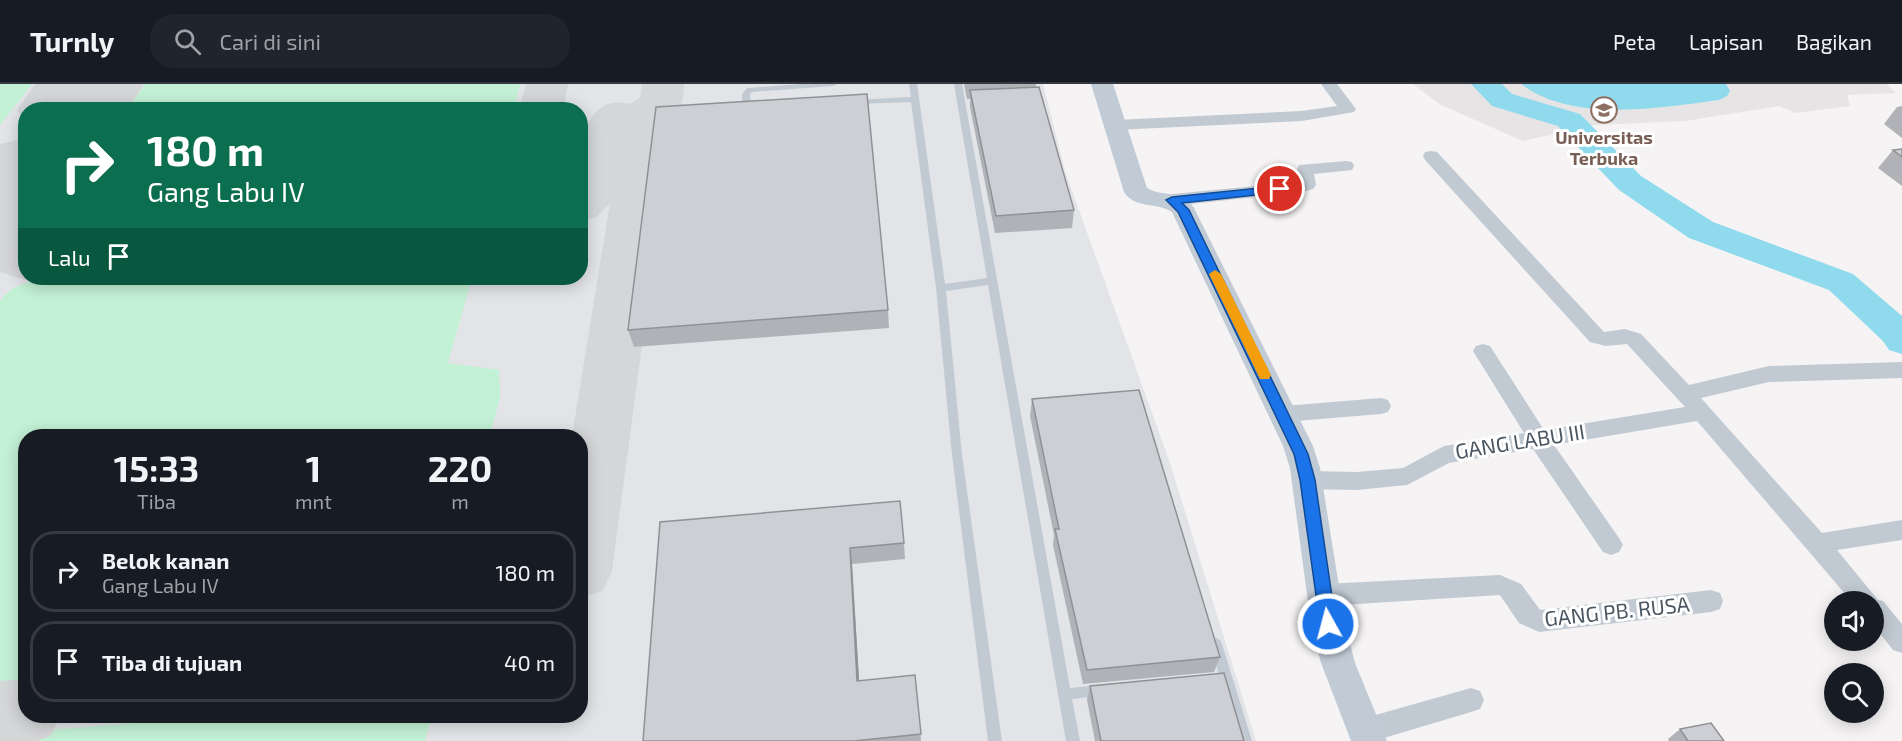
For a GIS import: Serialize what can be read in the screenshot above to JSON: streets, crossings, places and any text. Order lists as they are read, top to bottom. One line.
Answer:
{"streets":{"street":["GANG LABU III","GANG PB. RUSA"]},"places":{"school or university":["Universitas Terbuka"]},"page":{"header":"Turnly","search":"Cari di sini","nav":["Peta","Lapisan","Bagikan"],"turn":["180 m","Gang Labu IV"],"then":"Lalu","eta":["15:33","Tiba","1","mnt","220","m"],"list":[{"name":"Belok kanan","note":"Gang Labu IV","value":"180 m"},{"name":"Tiba di tujuan","value":"40 m"}]}}
